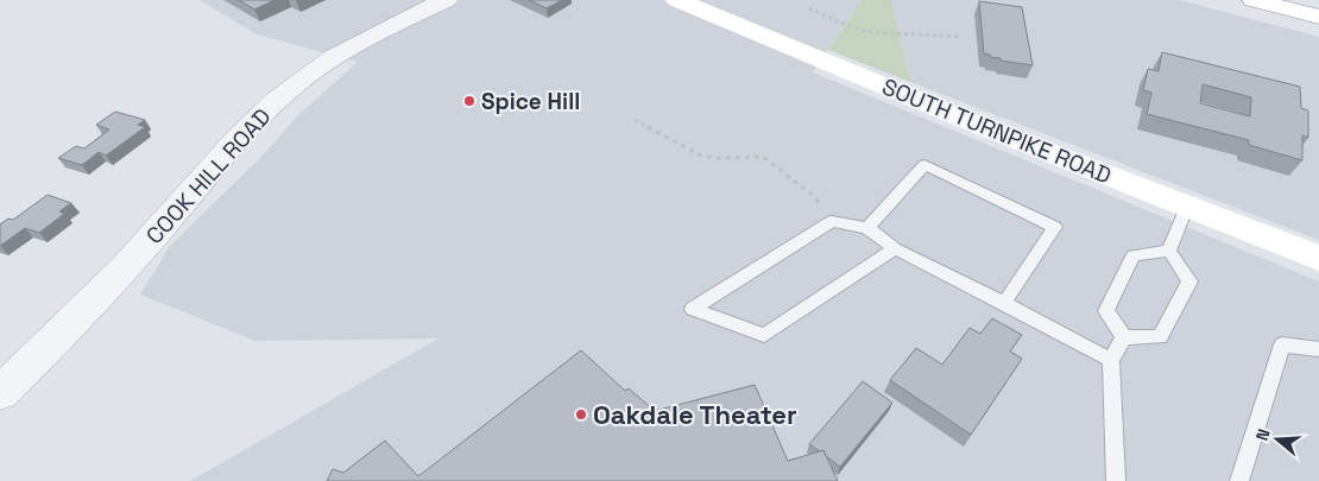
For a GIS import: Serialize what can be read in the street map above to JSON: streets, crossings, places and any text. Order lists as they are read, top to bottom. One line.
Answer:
{"streets":{"main road":["SOUTH TURNPIKE ROAD"],"street":["COOK HILL ROAD"]},"places":["Spice Hill","Oakdale Theater"],"north":"left"}
